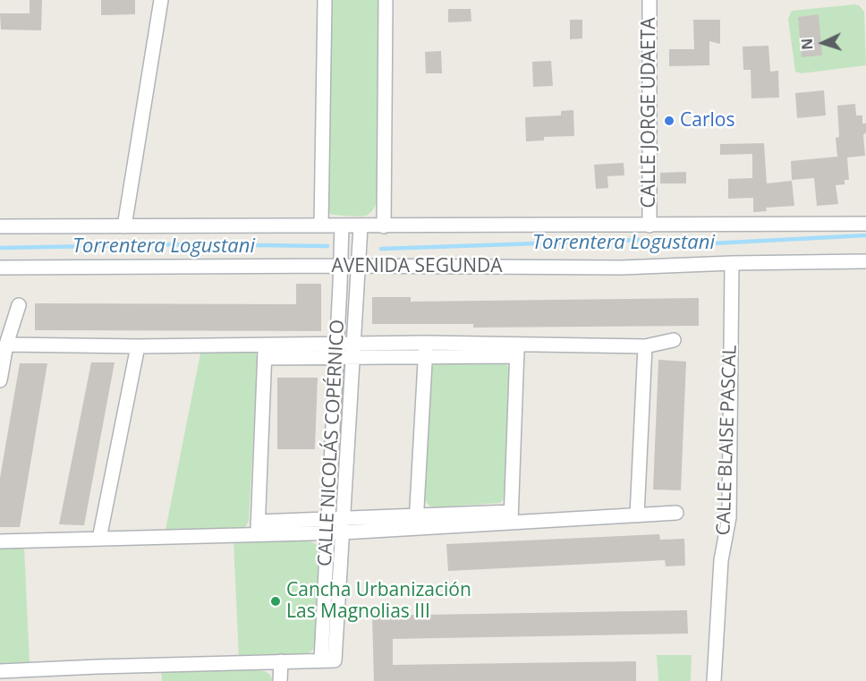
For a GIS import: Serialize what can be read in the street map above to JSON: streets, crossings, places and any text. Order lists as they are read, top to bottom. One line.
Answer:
{"streets":{"street":["CALLE JORGE UDAETA","AVENIDA SEGUNDA","CALLE BLAISE PASCAL","CALLE NICOLÁS COPÉRNICO"]},"crossings":[["AVENIDA SEGUNDA","CALLE BLAISE PASCAL"],["AVENIDA SEGUNDA","CALLE NICOLÁS COPÉRNICO"]],"water":["Torrentera Logustani"],"places":["Carlos","Cancha Urbanización Las Magnolias III"],"north":"left"}
